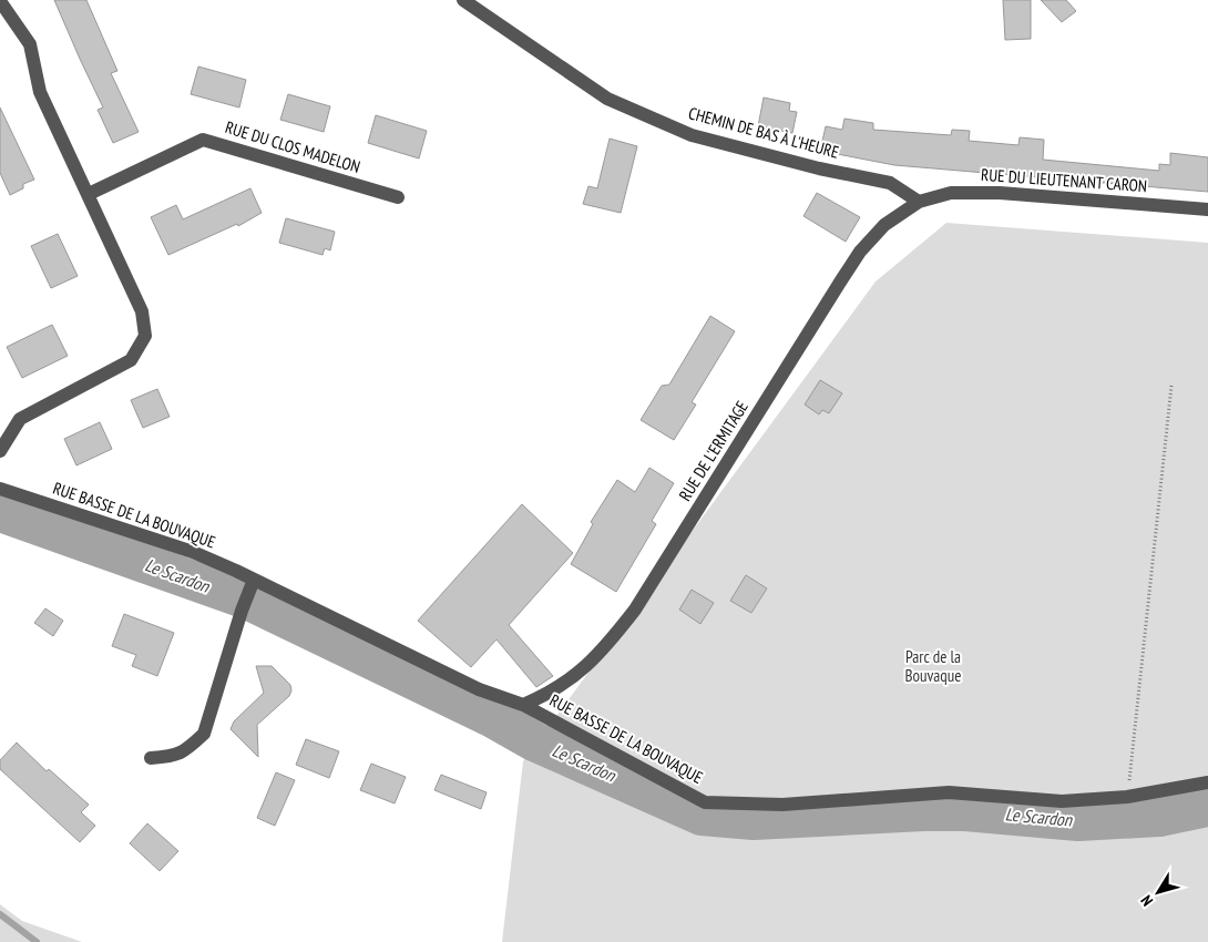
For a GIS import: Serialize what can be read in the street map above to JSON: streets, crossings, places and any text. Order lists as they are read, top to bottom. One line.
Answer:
{"streets":{"street":["CHEMIN DE BAS À L'HEURE","RUE DU CLOS MADELON","RUE DU LIEUTENANT CARON","RUE DE L'ERMITAGE","RUE BASSE DE LA BOUVAQUE"]},"crossings":[["CHEMIN DE BAS À L'HEURE","RUE DU LIEUTENANT CARON"],["CHEMIN DE BAS À L'HEURE","RUE DE L'ERMITAGE"],["RUE DU LIEUTENANT CARON","RUE DE L'ERMITAGE"],["RUE DE L'ERMITAGE","RUE BASSE DE LA BOUVAQUE"]],"water":["Le Scardon"],"parks":["Parc de la Bouvaque"],"north":"bottom left"}
